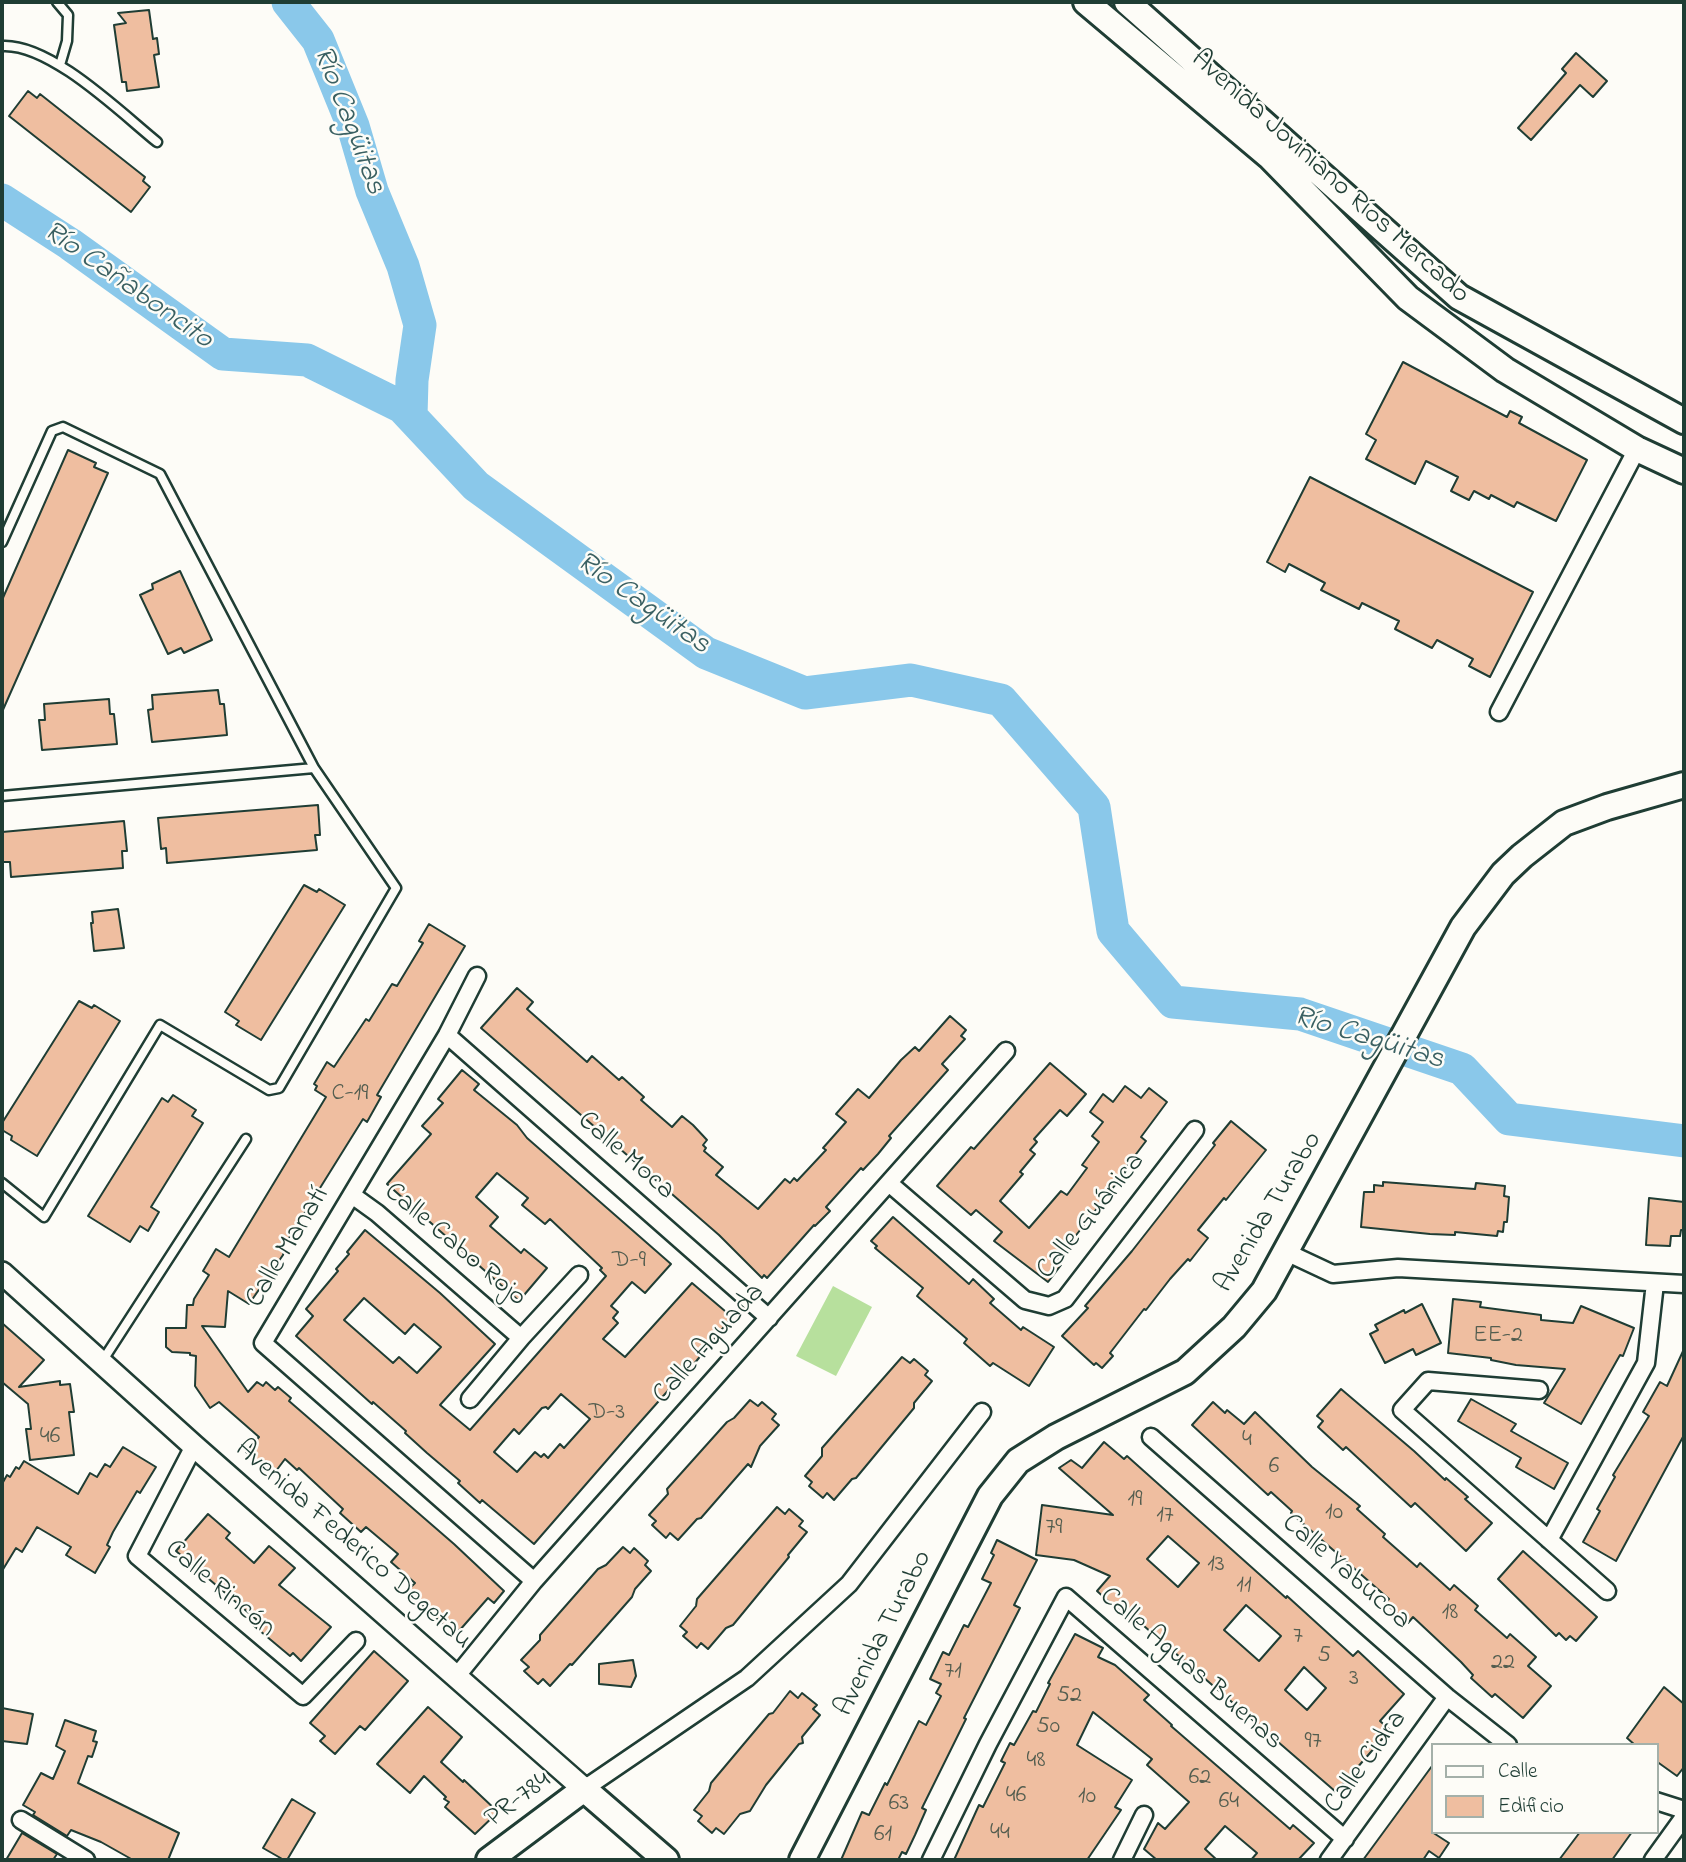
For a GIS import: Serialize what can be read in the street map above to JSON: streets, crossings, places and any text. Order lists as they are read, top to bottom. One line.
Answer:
{"streets":{"main road":["Avenida Joviniano Ríos Mercado","Avenida Turabo","Avenida Federico Degetau","PR-784"],"street":["Calle Moca","Calle Guánica","Calle Cabo Rojo","Calle Manatí","Calle Aguada","Calle Yabucoa","Calle Rincón","Calle Aguas Buenas","Calle Cidra"]},"crossings":[["Calle Moca","Calle Manatí"],["Calle Moca","Calle Aguada"],["Calle Guánica","Calle Aguada"],["Calle Cabo Rojo","Calle Manatí"],["Calle Manatí","Calle Aguada"],["Calle Aguada","Avenida Federico Degetau"],["Avenida Federico Degetau","Calle Rincón"],["Avenida Federico Degetau","PR-784"],["Calle Yabucoa","Calle Cidra"],["Calle Aguas Buenas","Calle Cidra"]],"water":["Río Cagüitas","Río Cañaboncito"],"house_numbers":["C-19","D-9","EE-2","D-3","46","4","6","19","10","17","79","13","11","18","7","5","22","71","3","52","50","97","48","62","46","10","64","63","44","61"],"legend":["Calle","Edificio"]}
